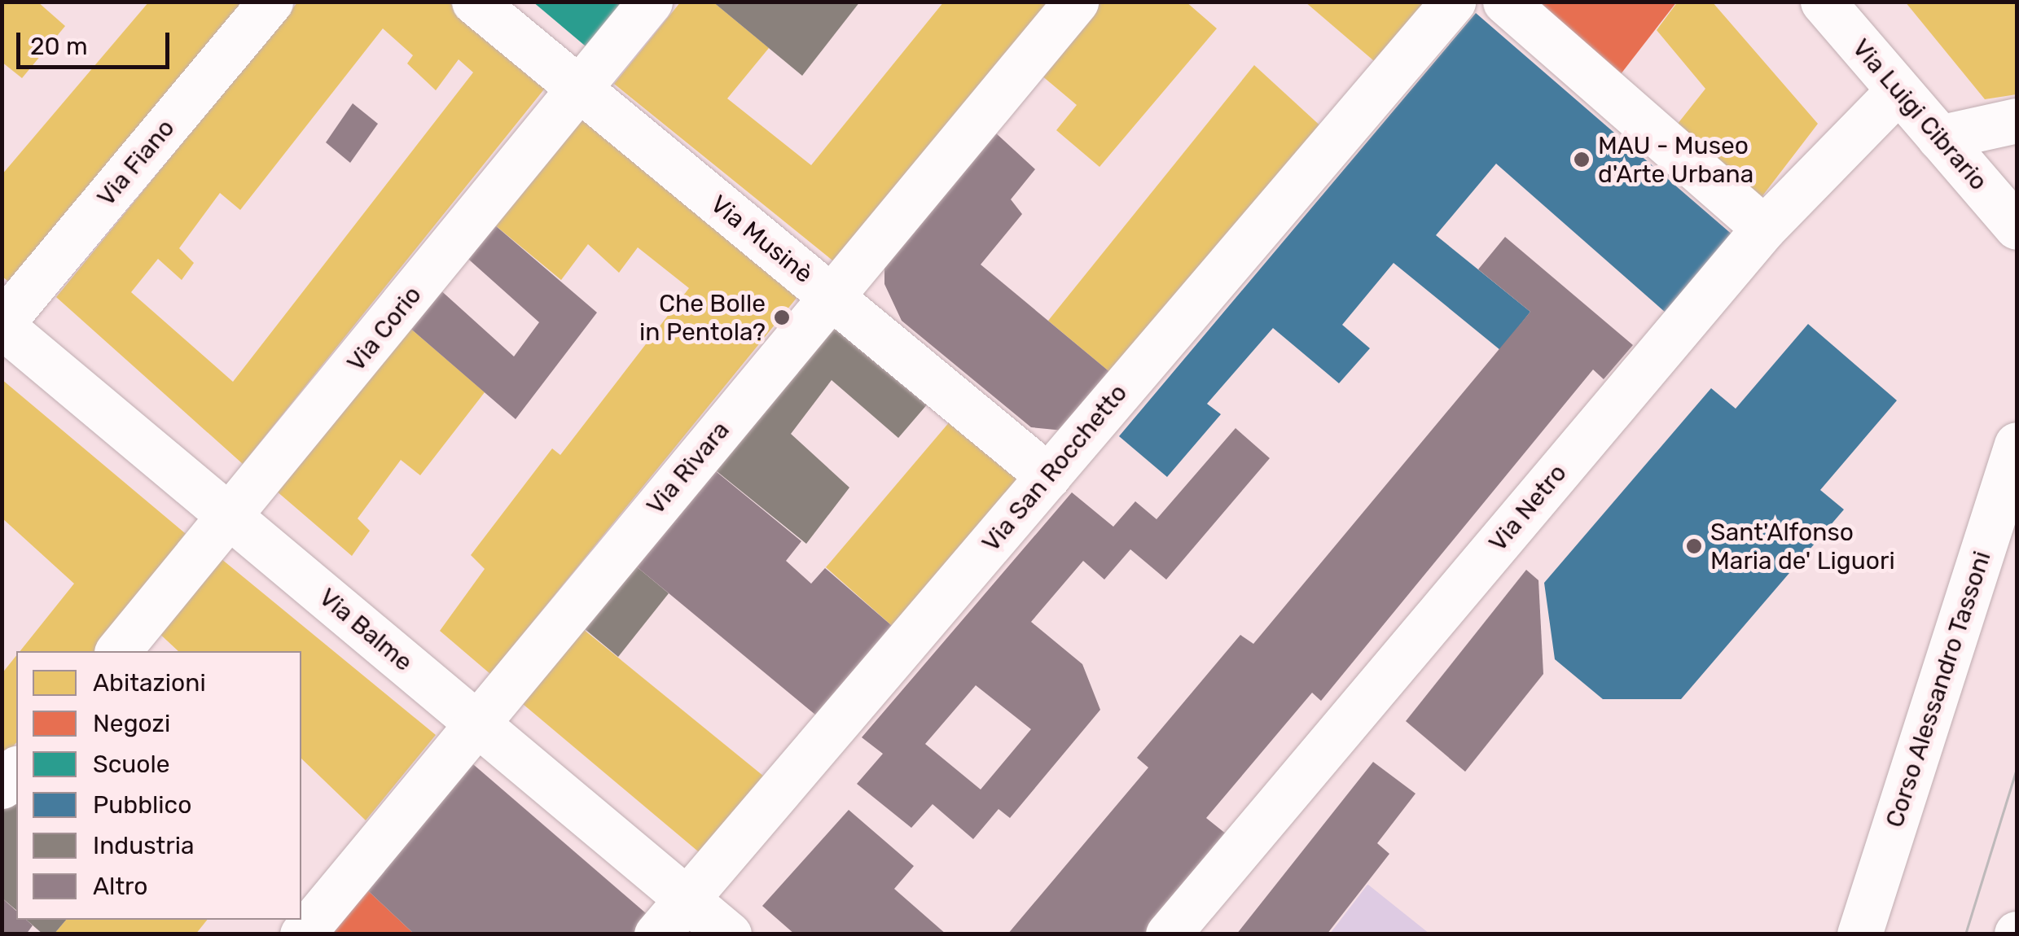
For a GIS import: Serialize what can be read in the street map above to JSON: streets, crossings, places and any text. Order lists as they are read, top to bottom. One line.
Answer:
{"streets":{"street":["Via Luigi Cibrario","Via Fiano","Via Musinè","Via Corio","Via Rivara","Via San Rocchetto","Via Netro","Via Balme","Corso Alessandro Tassoni"]},"crossings":[["Via Luigi Cibrario","Via Netro"],["Via Fiano","Via Balme"],["Via Musinè","Via Corio"],["Via Musinè","Via Rivara"],["Via Musinè","Via San Rocchetto"],["Via Corio","Via Balme"],["Via Rivara","Via Balme"],["Via San Rocchetto","Via Balme"]],"places":["MAU - Museo d'Arte Urbana","Che Bolle in Pentola?","Sant'Alfonso Maria de' Liguori"],"legend":["Abitazioni","Negozi","Scuole","Pubblico","Industria","Altro"],"scale_bar":"20 m"}
